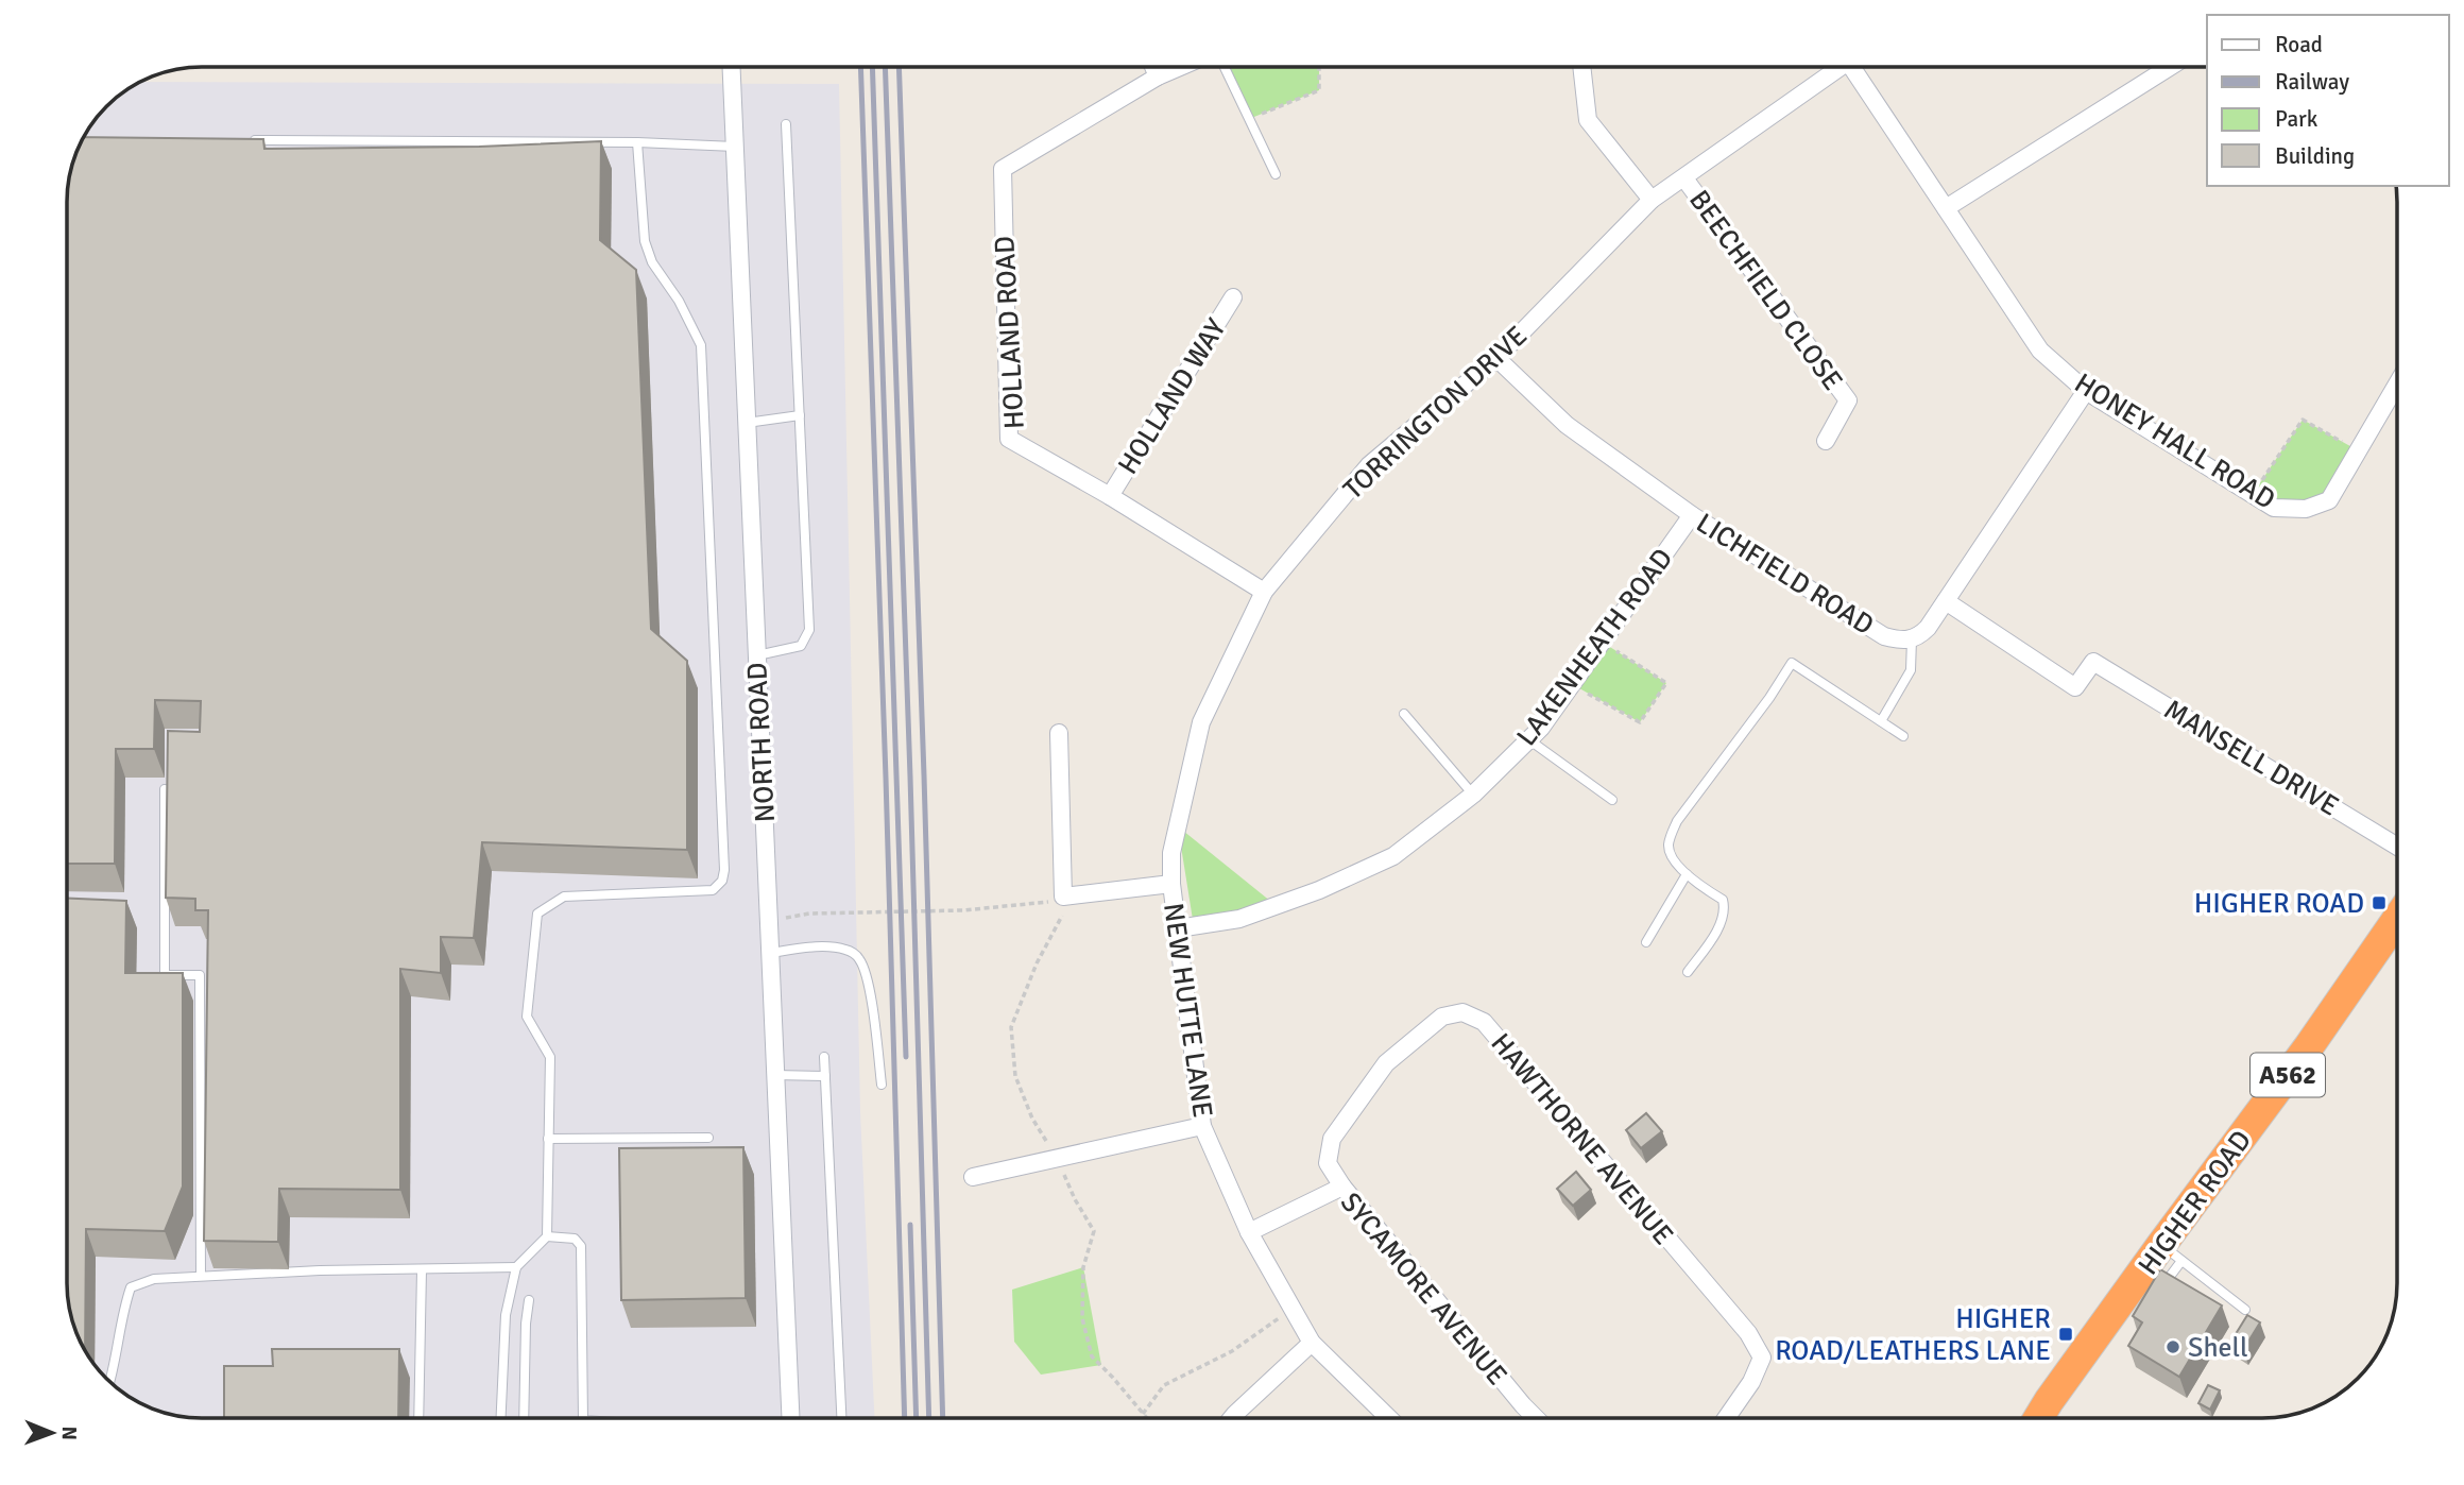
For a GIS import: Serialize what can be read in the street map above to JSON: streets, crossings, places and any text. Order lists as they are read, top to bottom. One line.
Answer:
{"streets":{"highway":["A562","HIGHER ROAD"],"street":["BEECHFIELD CLOSE","HOLLAND ROAD","HOLLAND WAY","TORRINGTON DRIVE","HONEY HALL ROAD","LICHFIELD ROAD","LAKENHEATH ROAD","NORTH ROAD","MANSELL DRIVE","NEW HUTTE LANE","HAWTHORNE AVENUE","SYCAMORE AVENUE"]},"crossings":[["BEECHFIELD CLOSE","TORRINGTON DRIVE"],["HOLLAND ROAD","HOLLAND WAY"],["HOLLAND ROAD","TORRINGTON DRIVE"],["TORRINGTON DRIVE","LICHFIELD ROAD"],["TORRINGTON DRIVE","NEW HUTTE LANE"],["HONEY HALL ROAD","LICHFIELD ROAD"],["LICHFIELD ROAD","LAKENHEATH ROAD"],["LICHFIELD ROAD","MANSELL DRIVE"],["LAKENHEATH ROAD","NEW HUTTE LANE"],["NEW HUTTE LANE","SYCAMORE AVENUE"],["HAWTHORNE AVENUE","SYCAMORE AVENUE"]],"places":{"transit":["HIGHER ROAD","HIGHER ROAD/LEATHERS LANE"],"other":["Shell"]},"legend":["Road","Railway","Park","Building"],"north":"right"}
